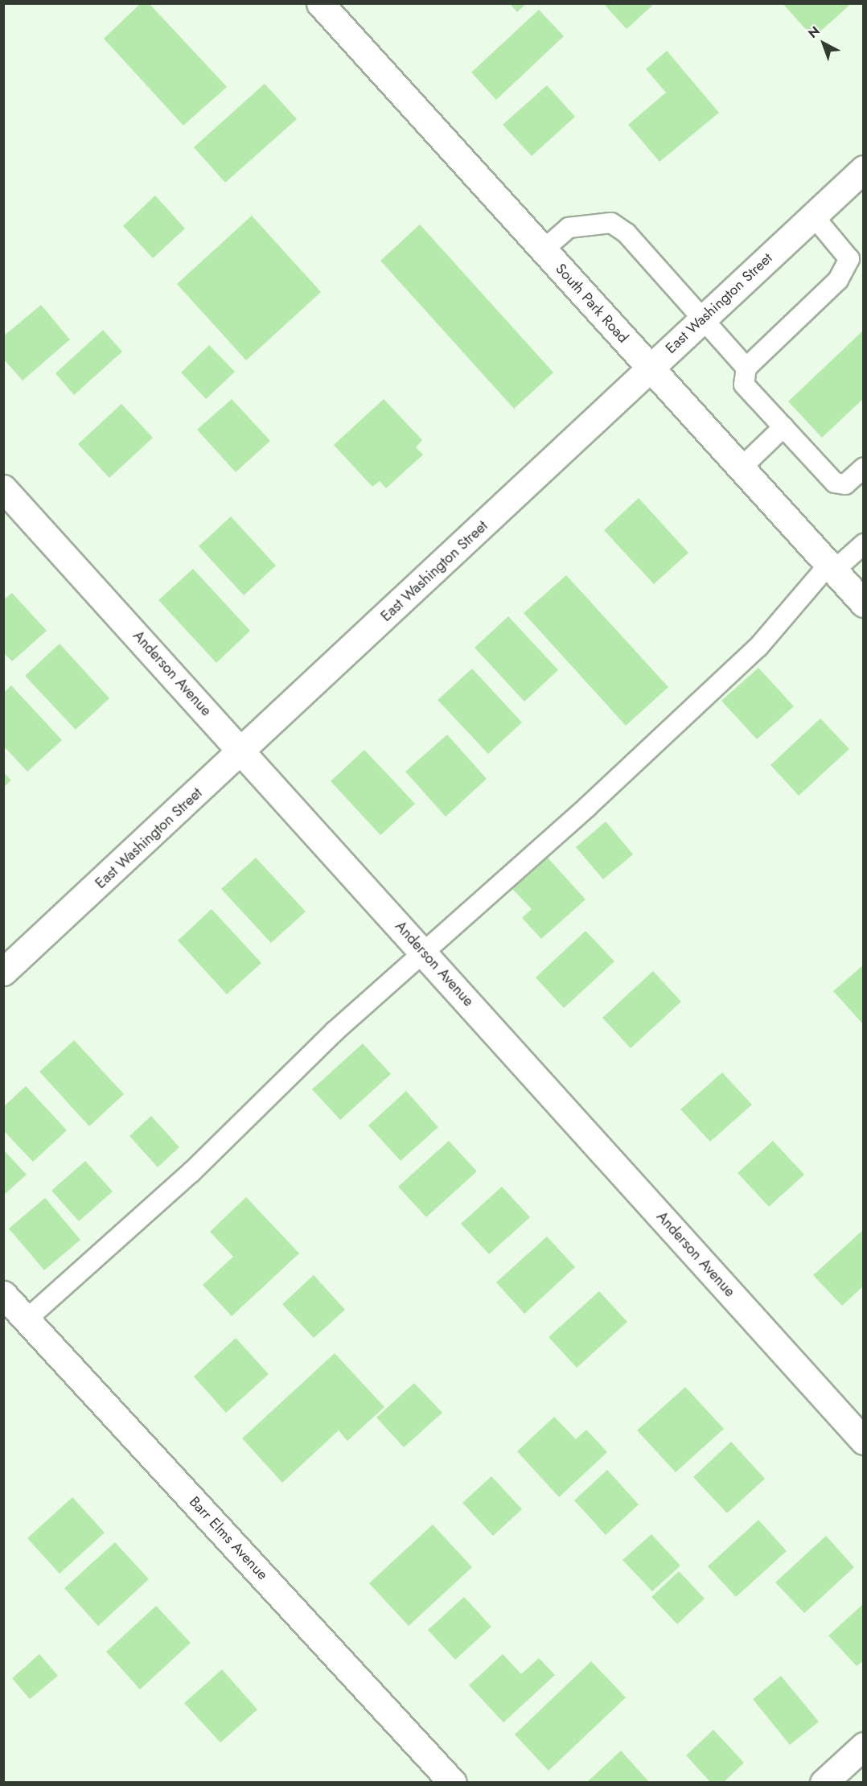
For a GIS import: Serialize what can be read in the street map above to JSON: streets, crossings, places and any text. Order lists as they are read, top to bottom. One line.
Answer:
{"streets":{"street":["South Park Road","East Washington Street","Anderson Avenue","Barr Elms Avenue"]},"crossings":[["South Park Road","East Washington Street"],["East Washington Street","Anderson Avenue"]],"north":"top left"}
